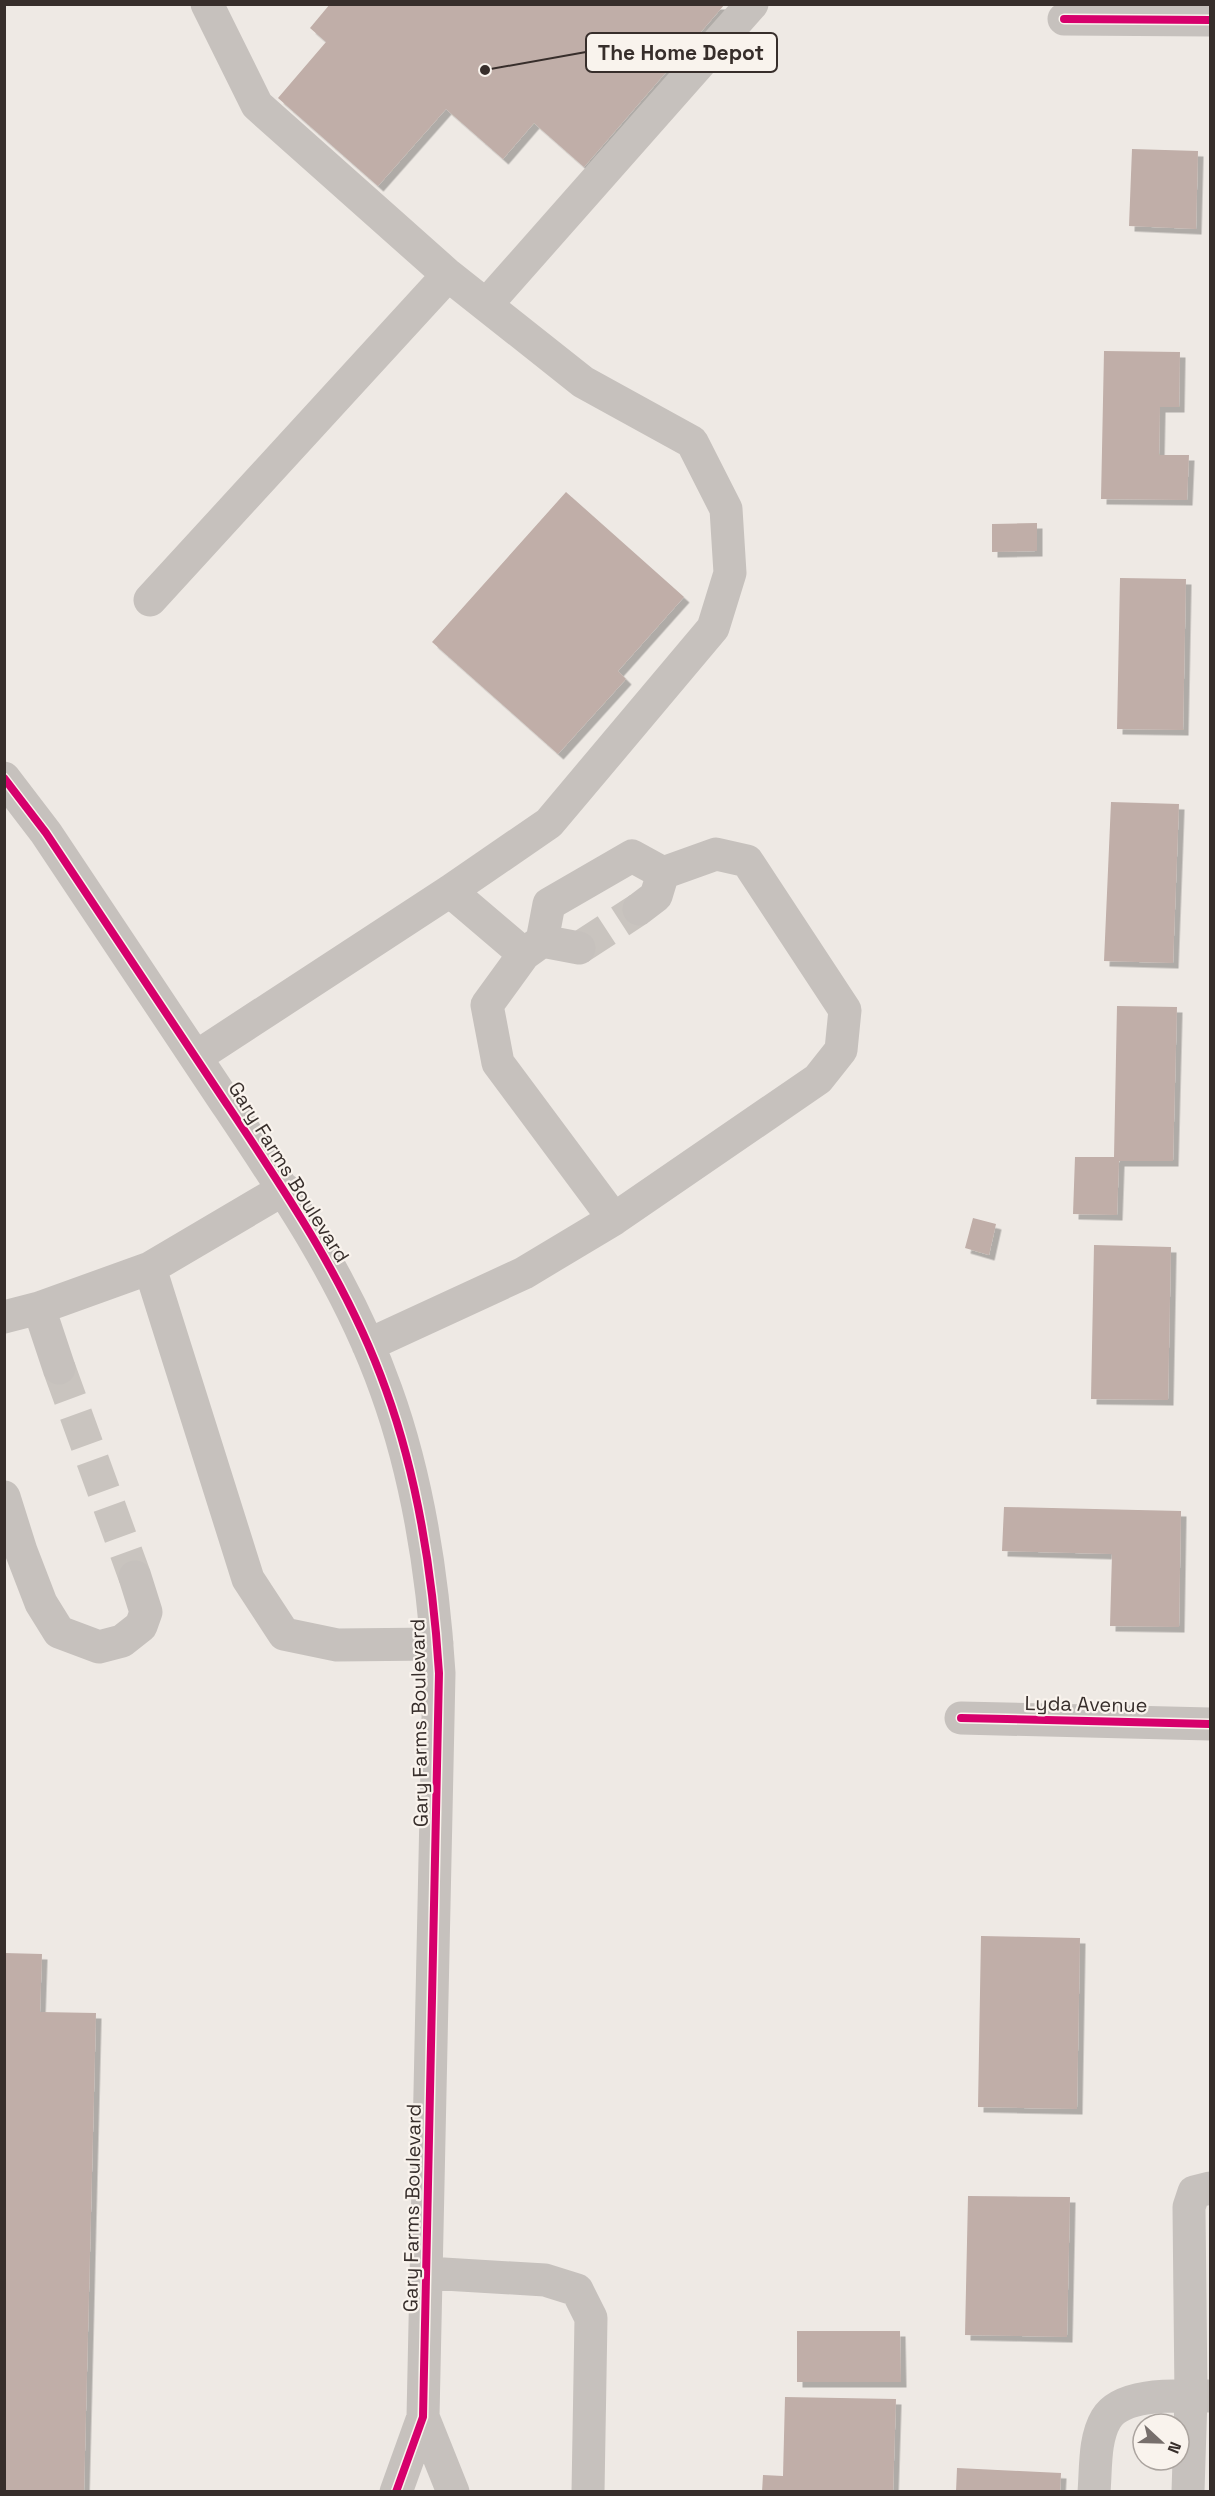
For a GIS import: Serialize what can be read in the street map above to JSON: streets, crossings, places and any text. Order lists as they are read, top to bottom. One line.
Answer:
{"streets":{"street":["Gary Farms Boulevard","Lyda Avenue"]},"places":["The Home Depot"],"north":"right"}
